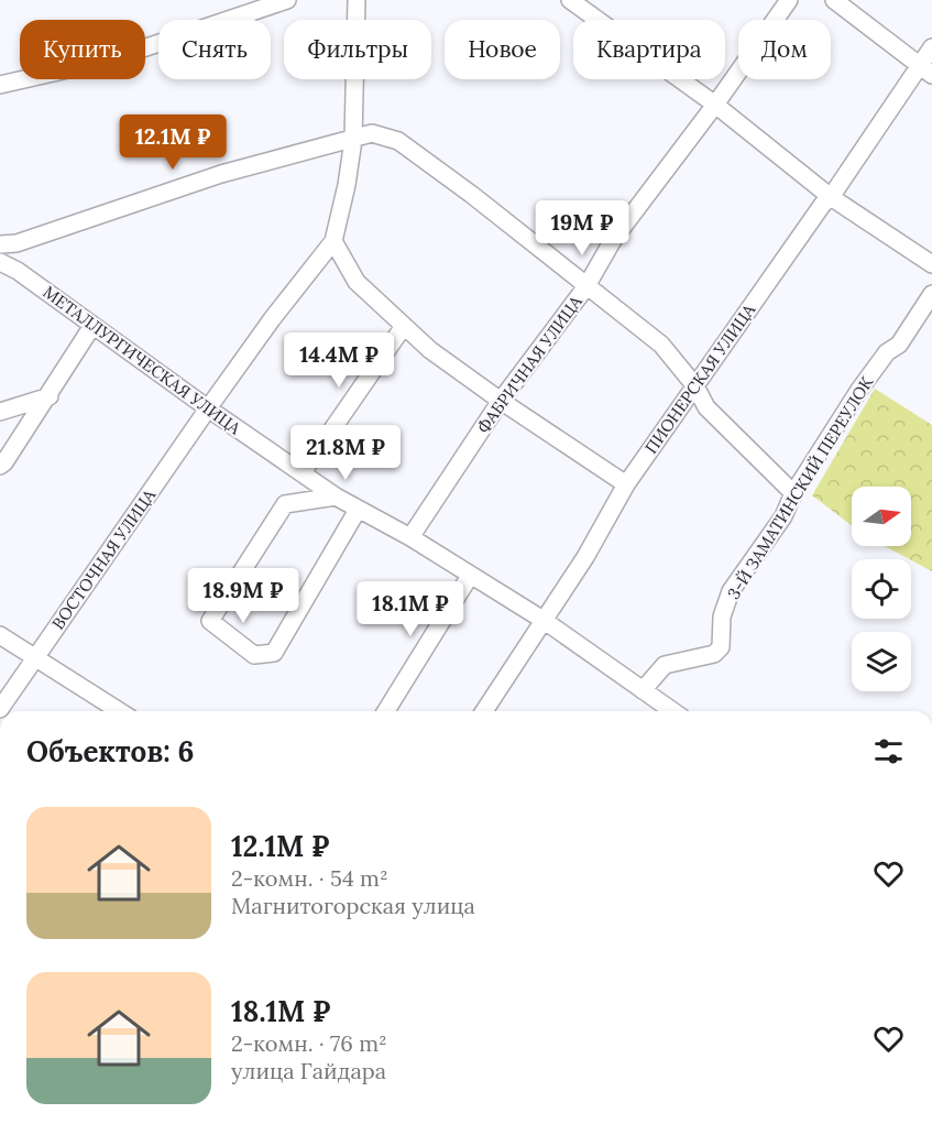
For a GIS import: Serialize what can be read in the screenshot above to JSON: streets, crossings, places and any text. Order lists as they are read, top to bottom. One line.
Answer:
{"streets":{"street":["МЕТАЛЛУРГИЧЕСКАЯ УЛИЦА","ФАБРИЧНАЯ УЛИЦА","ПИОНЕРСКАЯ УЛИЦА","3-Й ЗАМАТИНСКИЙ ПЕРЕУЛОК","ВОСТОЧНАЯ УЛИЦА"]},"crossings":[["МЕТАЛЛУРГИЧЕСКАЯ УЛИЦА","ФАБРИЧНАЯ УЛИЦА"],["МЕТАЛЛУРГИЧЕСКАЯ УЛИЦА","ПИОНЕРСКАЯ УЛИЦА"],["МЕТАЛЛУРГИЧЕСКАЯ УЛИЦА","3-Й ЗАМАТИНСКИЙ ПЕРЕУЛОК"],["МЕТАЛЛУРГИЧЕСКАЯ УЛИЦА","ВОСТОЧНАЯ УЛИЦА"]],"north":"right","page":{"chip":["Купить","Снять","Фильтры","Новое","Квартира","Дом"],"price":["12.1M ₽","19M ₽","14.4M ₽","21.8M ₽","18.9M ₽","18.1M ₽"],"heading":"Объектов: 6","list":[{"name":"12.1M ₽","note":"2-комн. · 54 m² · Магнитогорская улица"},{"name":"18.1M ₽","note":"2-комн. · 76 m² · улица Гайдара"}]}}
